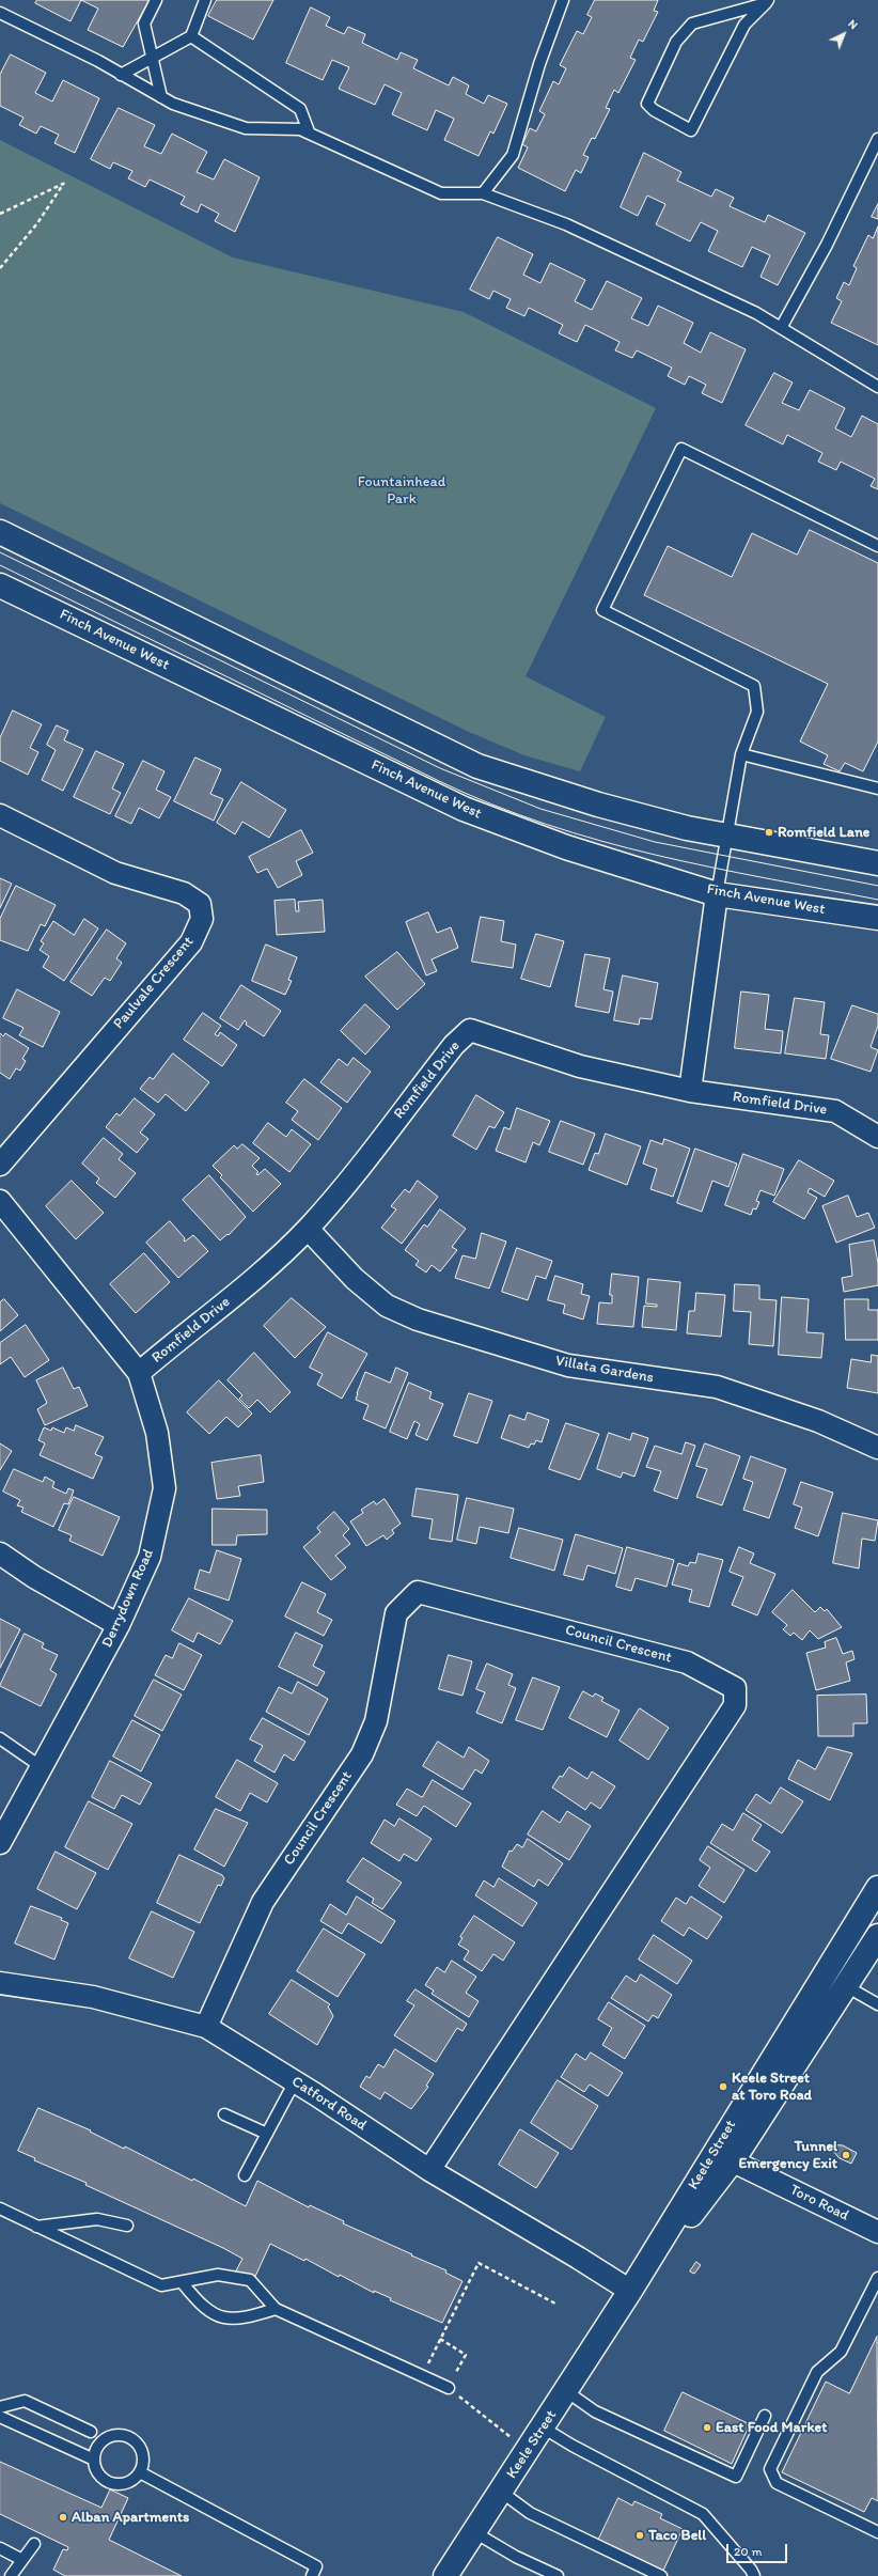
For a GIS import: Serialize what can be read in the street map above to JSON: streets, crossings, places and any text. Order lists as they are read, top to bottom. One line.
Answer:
{"streets":{"main road":["Finch Avenue West","Keele Street"],"street":["Paulvale Crescent","Romfield Drive","Villata Gardens","Derrydown Road","Council Crescent","Catford Road","Toro Road"]},"crossings":[["Romfield Drive","Villata Gardens"],["Romfield Drive","Derrydown Road"],["Council Crescent","Catford Road"],["Catford Road","Keele Street"],["Keele Street","Toro Road"]],"parks":["Fountainhead Park"],"places":["Romfield Lane","Keele Street at Toro Road","Tunnel Emergency Exit","East Food Market","Alban Apartments","Taco Bell"],"scale_bar":"20 m","north":"top right"}
